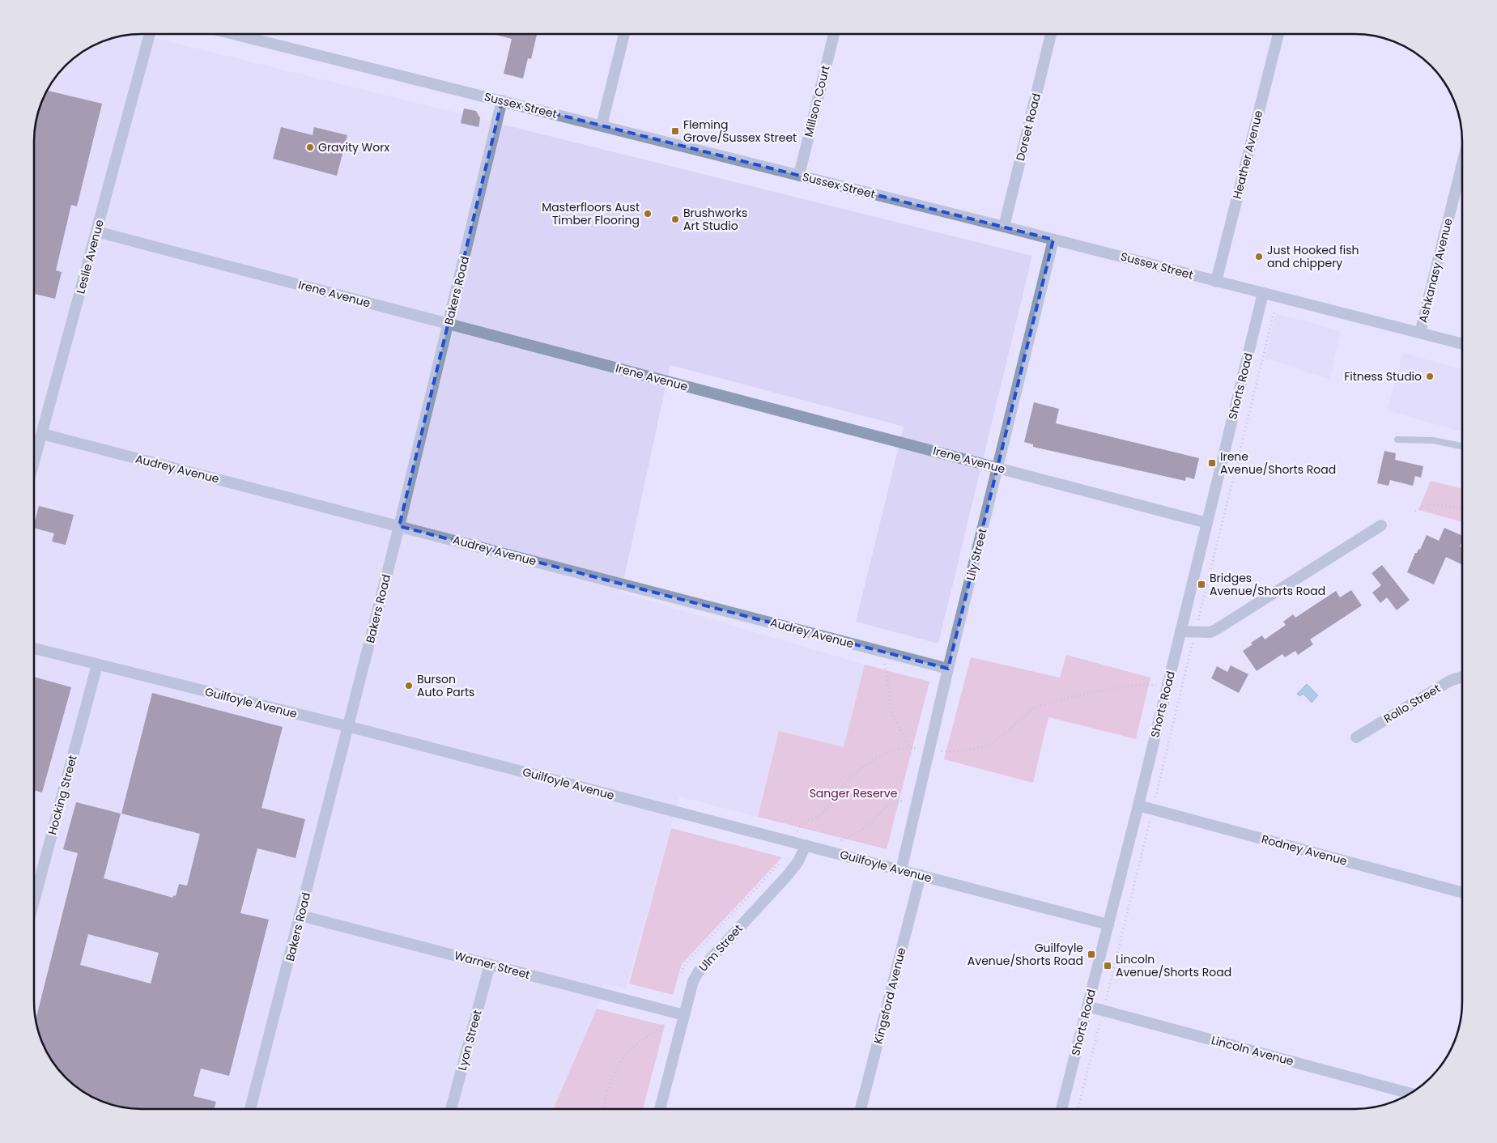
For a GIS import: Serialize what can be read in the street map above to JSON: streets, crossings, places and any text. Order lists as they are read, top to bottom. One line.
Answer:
{"streets":{"street":["Millson Court","Sussex Street","Dorset Road","Heather Avenue","Leslie Avenue","Ashkanasy Avenue","Bakers Road","Irene Avenue","Shorts Road","Audrey Avenue","Lily Street","Guilfoyle Avenue","Rollo Street","Hocking Street","Rodney Avenue","Ulm Street","Warner Street","Kingsford Avenue","Lyon Street","Lincoln Avenue"]},"crossings":[["Millson Court","Sussex Street"],["Sussex Street","Dorset Road"],["Sussex Street","Heather Avenue"],["Sussex Street","Ashkanasy Avenue"],["Sussex Street","Bakers Road"],["Sussex Street","Shorts Road"],["Sussex Street","Lily Street"],["Leslie Avenue","Irene Avenue"],["Leslie Avenue","Audrey Avenue"],["Bakers Road","Irene Avenue"],["Bakers Road","Audrey Avenue"],["Bakers Road","Guilfoyle Avenue"],["Bakers Road","Warner Street"],["Irene Avenue","Shorts Road"],["Irene Avenue","Lily Street"],["Shorts Road","Guilfoyle Avenue"],["Shorts Road","Rodney Avenue"],["Shorts Road","Lincoln Avenue"],["Audrey Avenue","Lily Street"],["Lily Street","Guilfoyle Avenue"],["Guilfoyle Avenue","Hocking Street"],["Guilfoyle Avenue","Ulm Street"],["Guilfoyle Avenue","Kingsford Avenue"],["Ulm Street","Warner Street"],["Warner Street","Lyon Street"]],"parks":["Sanger Reserve"],"places":{"transit":["Fleming Grove/Sussex Street","Irene Avenue/Shorts Road","Bridges Avenue/Shorts Road","Guilfoyle Avenue/Shorts Road","Lincoln Avenue/Shorts Road"],"other":["Gravity Worx","Masterfloors Aust Timber Flooring","Brushworks Art Studio","Just Hooked fish and chippery","Fitness Studio","Burson Auto Parts"]}}
